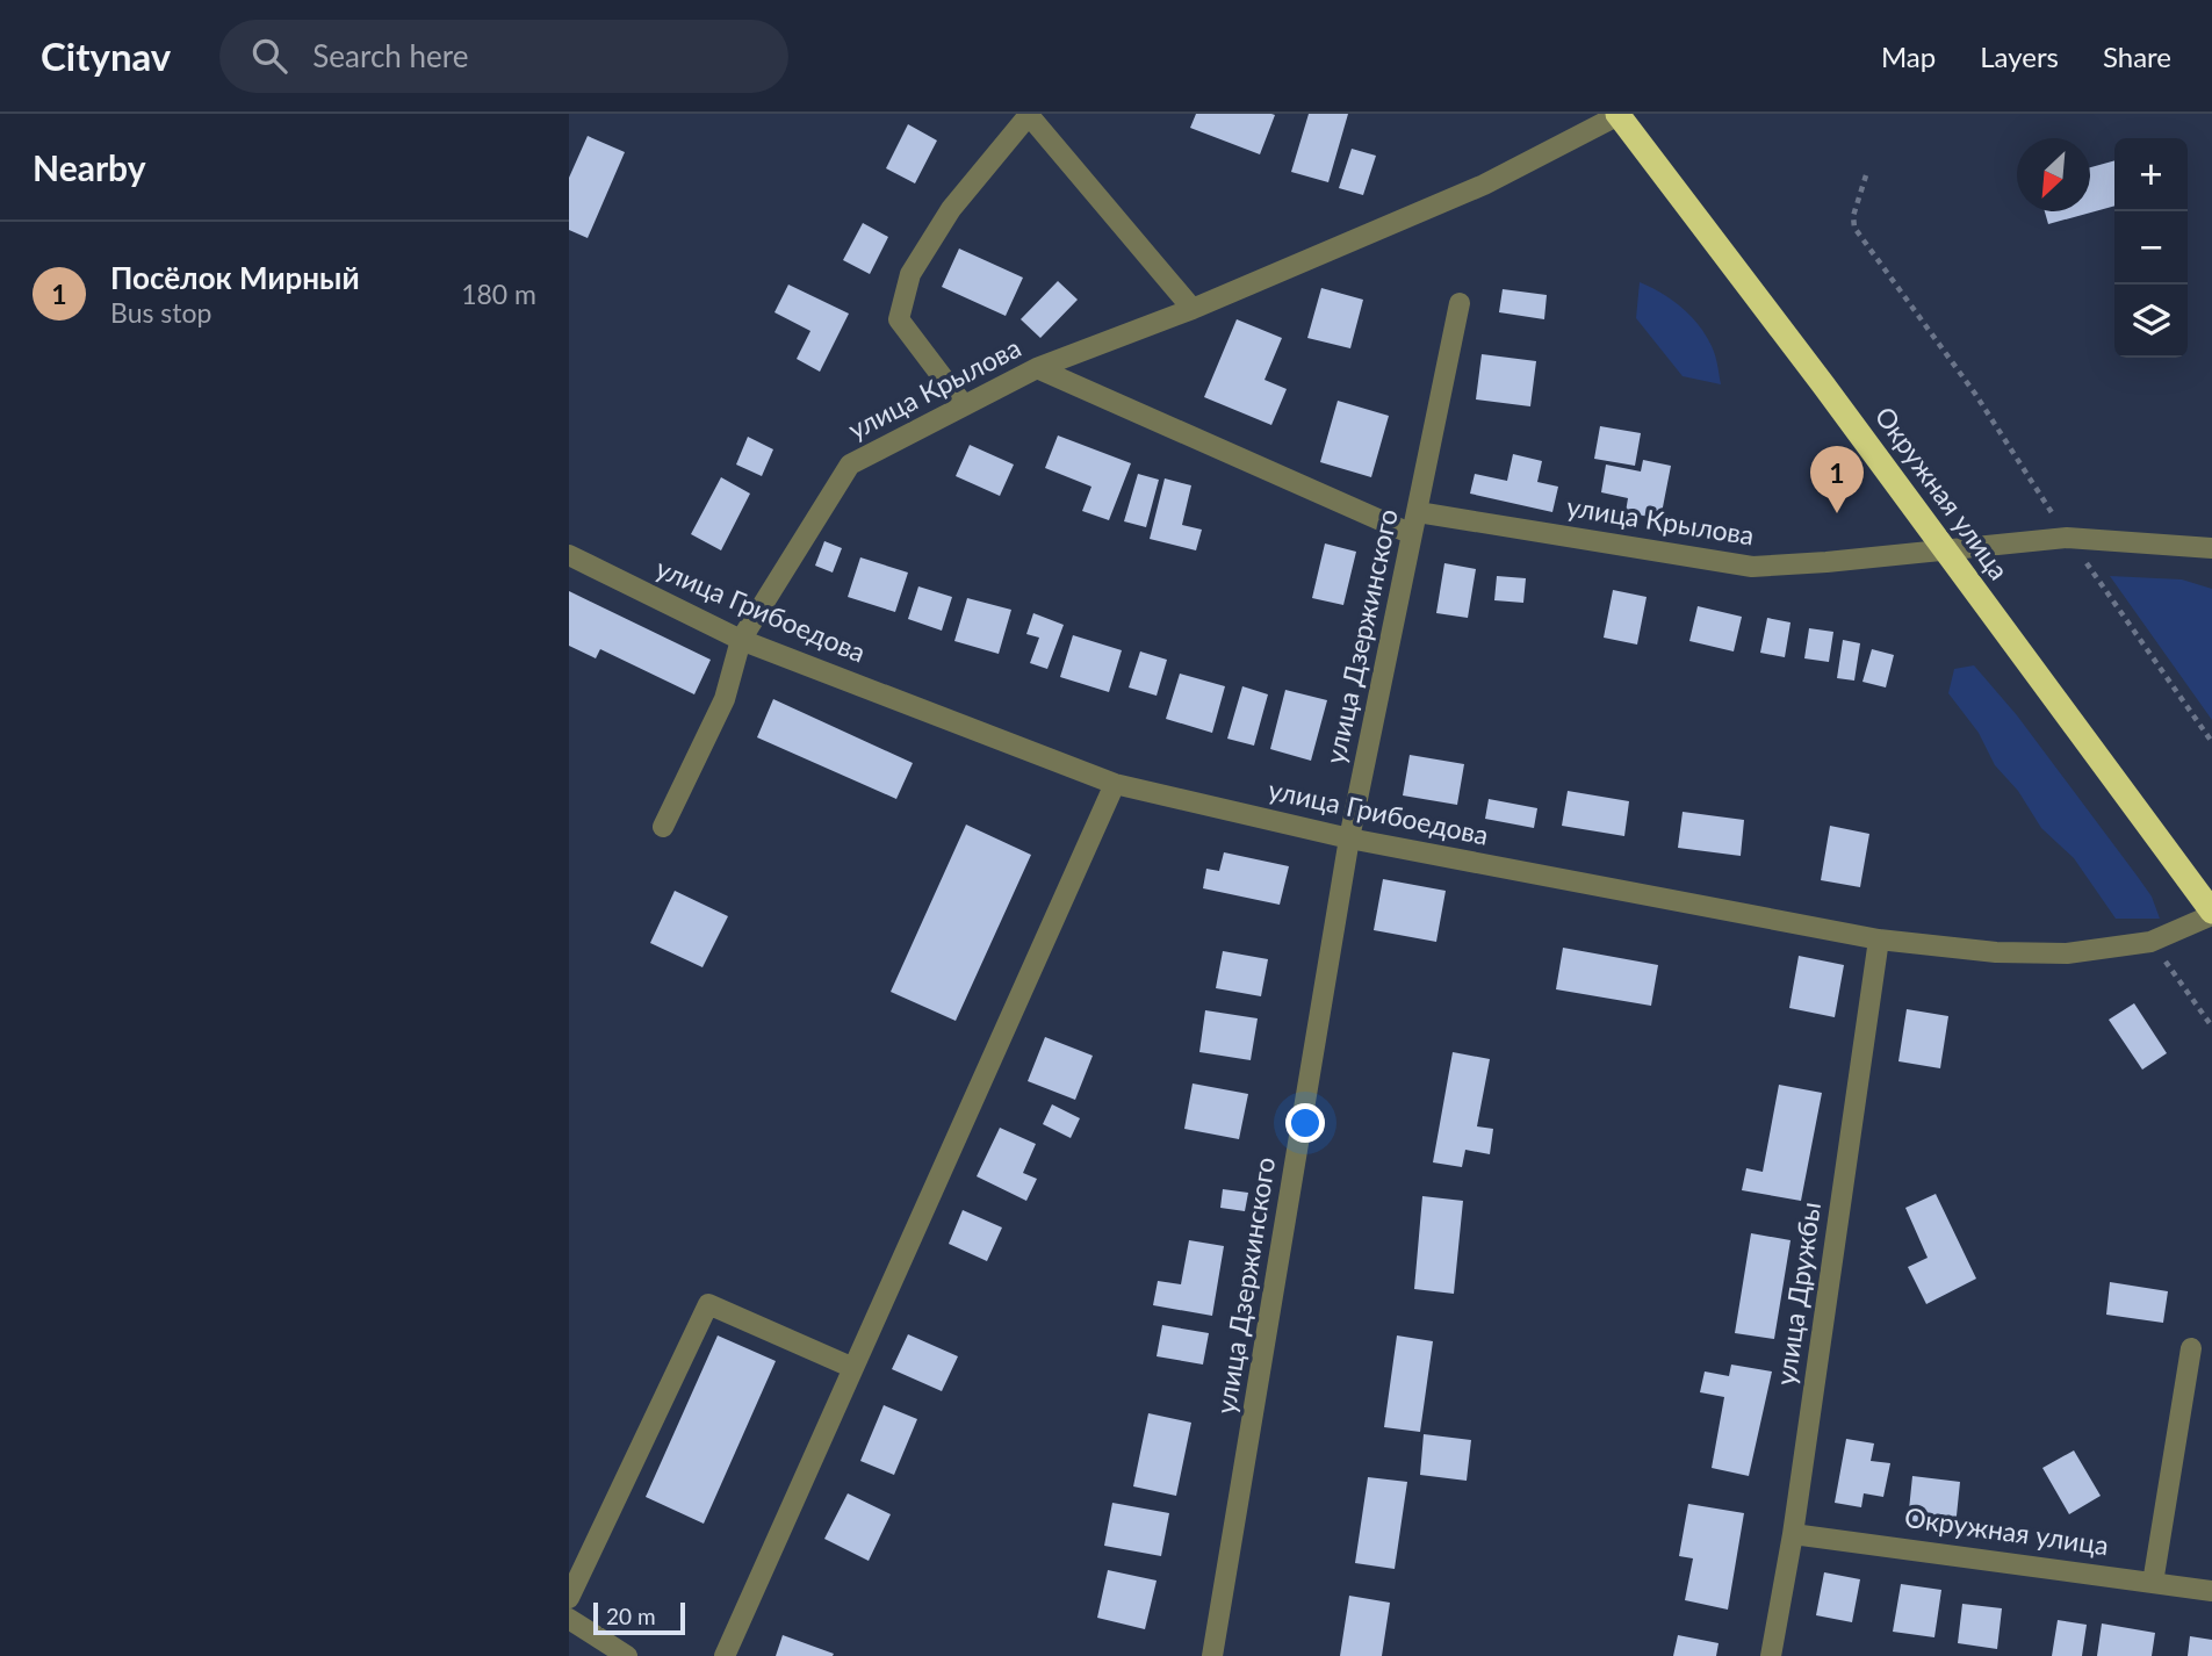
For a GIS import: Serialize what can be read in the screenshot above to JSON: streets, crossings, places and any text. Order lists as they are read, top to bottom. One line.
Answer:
{"streets":{"highway":["Окружная улица"],"street":["улица Крылова","улица Грибоедова","улица Дзержинского","улица Дружбы"]},"crossings":[["улица Крылова","Окружная улица"],["улица Крылова","улица Грибоедова"],["улица Крылова","улица Дзержинского"],["Окружная улица","улица Грибоедова"],["Окружная улица","улица Дружбы"],["улица Грибоедова","улица Дзержинского"],["улица Грибоедова","улица Дружбы"]],"scale_bar":"20 m","north":"bottom left","page":{"header":"Citynav","search":"Search here","nav":["Map","Layers","Share"],"heading":"Nearby","map_buttons":["+","−"],"list":[{"mark":"1","name":"Посёлок Мирный","note":"Bus stop","value":"180 m"}],"pins":"1","scale":"20 m"}}
